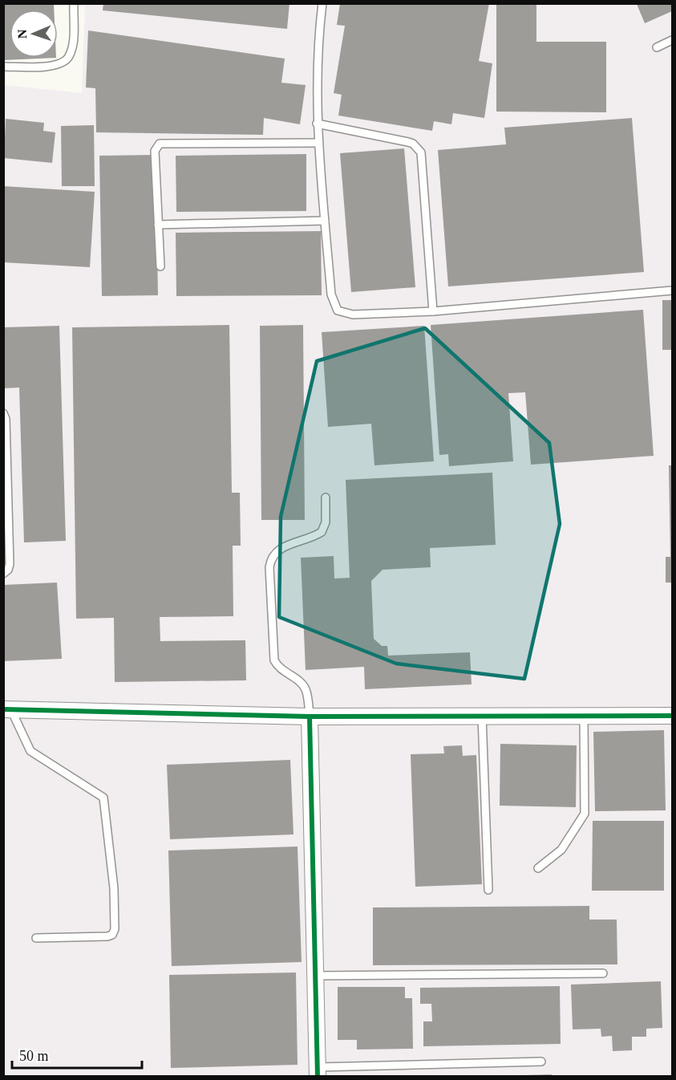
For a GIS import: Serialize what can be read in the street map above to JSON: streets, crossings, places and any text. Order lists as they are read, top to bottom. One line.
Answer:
{"scale_bar":"50 m","north":"left"}
